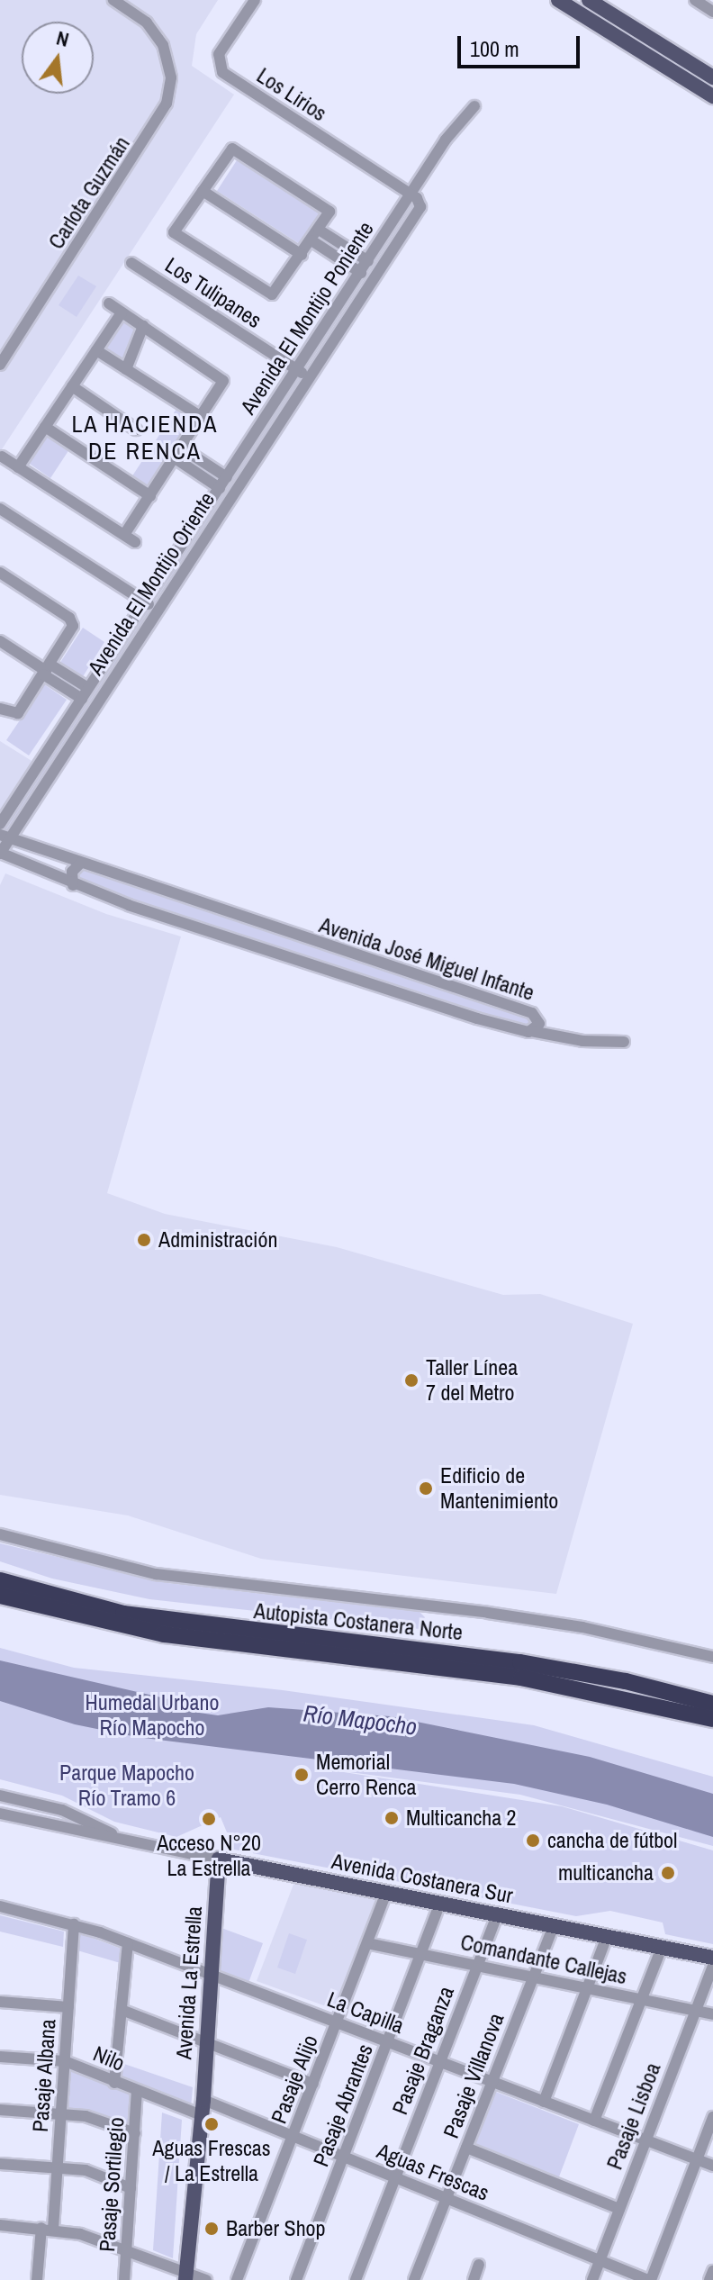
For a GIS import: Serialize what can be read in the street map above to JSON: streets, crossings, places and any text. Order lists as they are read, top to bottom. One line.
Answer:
{"streets":{"highway":["Autopista Costanera Norte"],"main road":["Avenida Costanera Sur","Avenida La Estrella"],"street":["Los Lirios","Carlota Guzmán","Los Tulipanes","Avenida El Montijo Poniente","Avenida El Montijo Oriente","Avenida José Miguel Infante","Comandante Callejas","La Capilla","Pasaje Braganza","Nilo","Pasaje Albana","Pasaje Villanova","Pasaje Alijo","Pasaje Abrantes","Pasaje Lisboa","Aguas Frescas","Pasaje Sortilegio"]},"crossings":[["Los Lirios","Avenida El Montijo Poniente"],["Los Lirios","Avenida El Montijo Oriente"],["Los Tulipanes","Avenida El Montijo Poniente"],["Los Tulipanes","Avenida El Montijo Oriente"],["Avenida El Montijo Poniente","Avenida El Montijo Oriente"],["Avenida El Montijo Oriente","Avenida José Miguel Infante"],["Avenida Costanera Sur","Avenida La Estrella"],["Avenida Costanera Sur","Pasaje Braganza"],["Avenida Costanera Sur","Pasaje Villanova"],["Avenida Costanera Sur","Pasaje Alijo"],["Avenida Costanera Sur","Pasaje Abrantes"],["Comandante Callejas","Pasaje Braganza"],["Comandante Callejas","Pasaje Villanova"],["Comandante Callejas","Pasaje Alijo"],["Comandante Callejas","Pasaje Abrantes"],["Comandante Callejas","Pasaje Lisboa"],["Avenida La Estrella","La Capilla"],["Avenida La Estrella","Nilo"],["Avenida La Estrella","Aguas Frescas"],["La Capilla","Pasaje Braganza"],["La Capilla","Pasaje Albana"],["La Capilla","Pasaje Villanova"],["La Capilla","Pasaje Alijo"],["La Capilla","Pasaje Abrantes"],["La Capilla","Pasaje Lisboa"],["Pasaje Braganza","Aguas Frescas"],["Nilo","Pasaje Albana"],["Nilo","Aguas Frescas"],["Nilo","Pasaje Sortilegio"],["Pasaje Villanova","Aguas Frescas"],["Pasaje Alijo","Aguas Frescas"],["Pasaje Abrantes","Aguas Frescas"],["Pasaje Lisboa","Aguas Frescas"]],"districts":["LA HACIENDA DE RENCA"],"water":["Río Mapocho"],"parks":["Humedal Urbano Río Mapocho","Parque Mapocho Río Tramo 6"],"places":["Administración","Taller Línea 7 del Metro","Edificio de Mantenimiento","Memorial Cerro Renca","Multicancha 2","Acceso N°20 La Estrella","cancha de fútbol","multicancha","Aguas Frescas / La Estrella","Barber Shop"],"scale_bar":"100 m","north":"top"}
